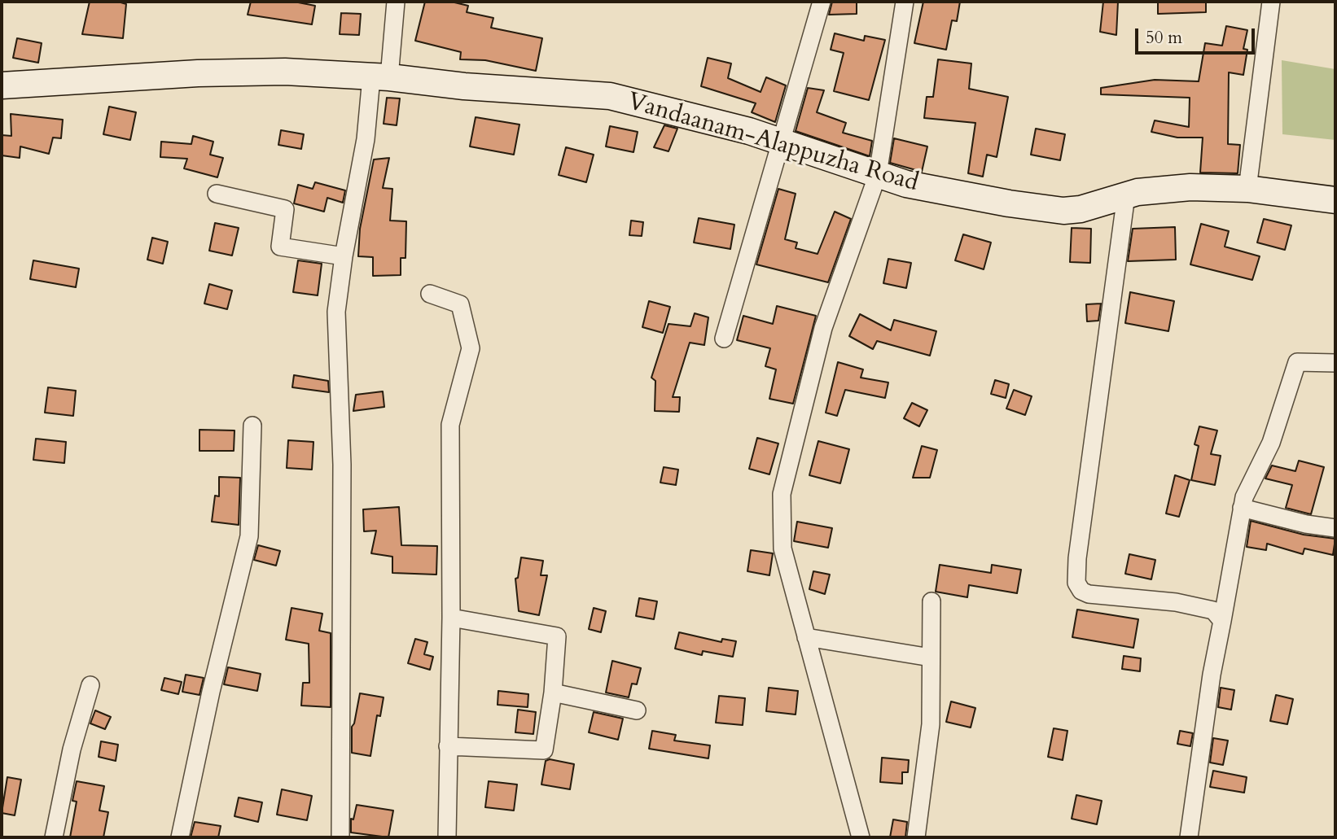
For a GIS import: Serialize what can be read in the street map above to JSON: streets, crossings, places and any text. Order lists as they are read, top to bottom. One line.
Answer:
{"streets":{"main road":["Vandaanam-Alappuzha Road"]},"scale_bar":"50 m"}
